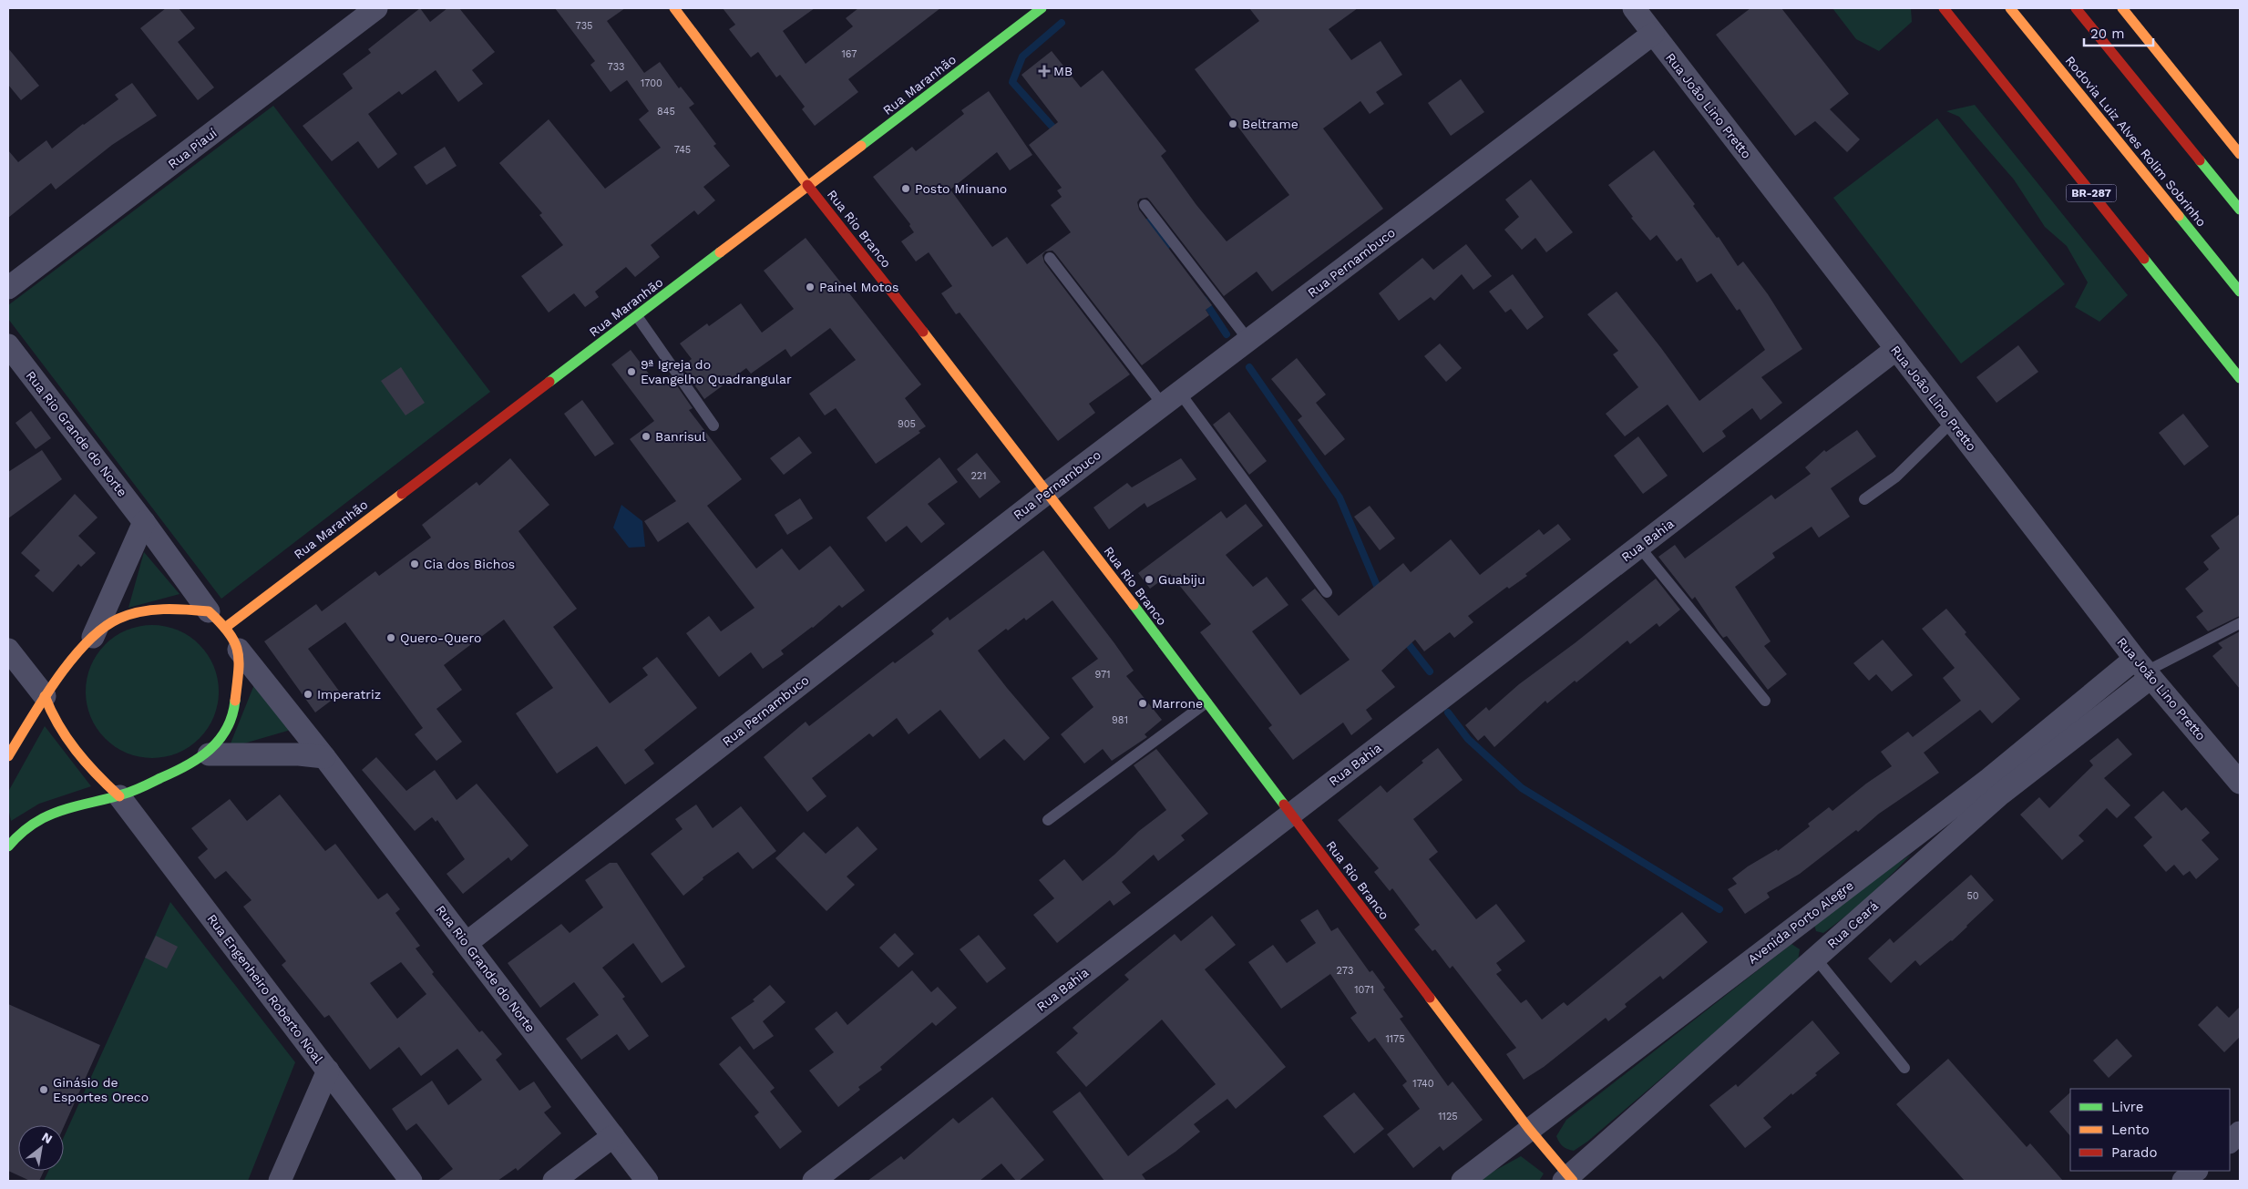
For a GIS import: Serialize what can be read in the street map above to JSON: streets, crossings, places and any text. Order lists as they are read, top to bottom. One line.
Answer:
{"streets":{"main road":["Rua Maranhão","Rodovia Luiz Alves Rolim Sobrinho","BR-287","Rua Rio Branco"],"street":["Rua João Lino Pretto","Rua Piauí","Rua Pernambuco","Rua Rio Grande do Norte","Rua Bahia","Avenida Porto Alegre","Rua Ceará","Rua Engenheiro Roberto Noal"]},"crossings":[["Rua Maranhão","Rua Rio Branco"],["Rua João Lino Pretto","Rua Pernambuco"],["Rua João Lino Pretto","Rua Bahia"],["Rua João Lino Pretto","Rua Ceará"],["Rua Rio Branco","Rua Pernambuco"],["Rua Rio Branco","Rua Bahia"],["Rua Rio Branco","Avenida Porto Alegre"],["Rua Rio Branco","Rua Ceará"],["Rua Pernambuco","Rua Rio Grande do Norte"],["Avenida Porto Alegre","Rua Ceará"]],"places":{"health":["MB"],"other":["Beltrame","Posto Minuano","Painel Motos","9ª Igreja do Evangelho Quadrangular","Banrisul","Cia dos Bichos","Guabiju","Quero-Quero","Imperatriz","Marrone","Ginásio de Esportes Oreco"]},"house_numbers":["735","167","733","1700","845","745","905","221","971","981","50","273","1071","1175","1740","1125"],"legend":["Livre","Lento","Parado"],"scale_bar":"20 m","north":"top right"}
